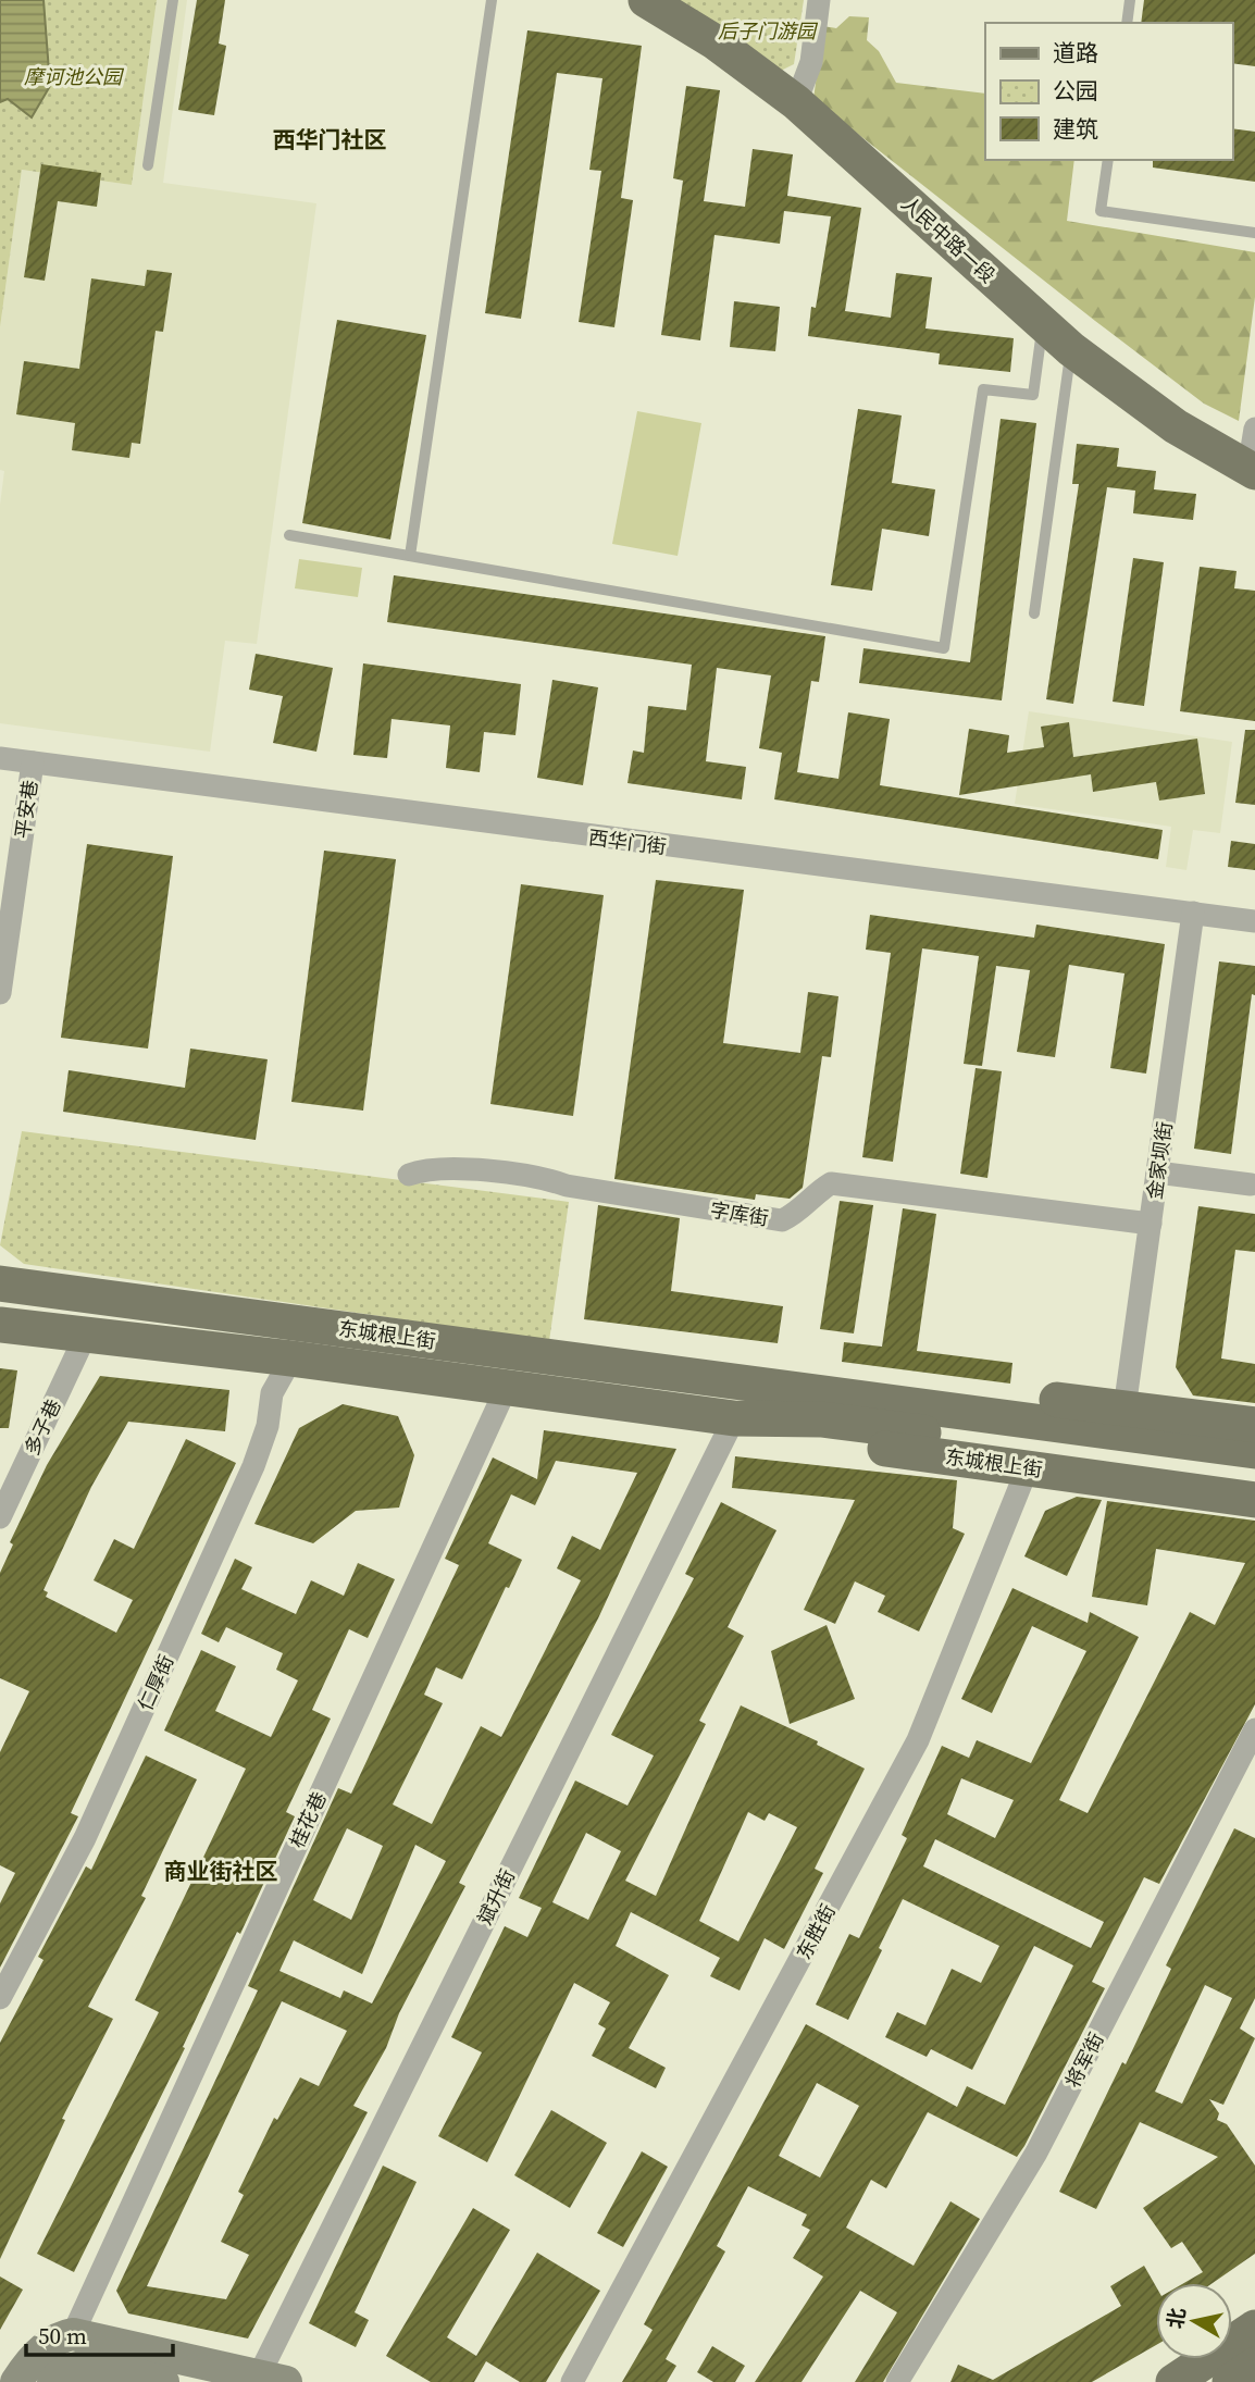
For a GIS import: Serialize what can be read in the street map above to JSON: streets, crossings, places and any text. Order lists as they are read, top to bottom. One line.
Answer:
{"streets":{"main road":["人民中路一段","东城根上街"],"street":["平安巷","西华门街","金家坝街","字库街","多子巷","仁厚街","桂花巷","斌升街","东胜街","将军街"]},"crossings":[["平安巷","西华门街"],["西华门街","金家坝街"],["金家坝街","字库街"],["金家坝街","东城根上街"],["东城根上街","多子巷"],["东城根上街","仁厚街"],["东城根上街","桂花巷"],["东城根上街","斌升街"],["东城根上街","东胜街"]],"districts":["西华门社区","商业街社区"],"parks":["后子门游园","摩诃池公园"],"legend":["道路","公园","建筑"],"scale_bar":"50 m","north":"left"}
